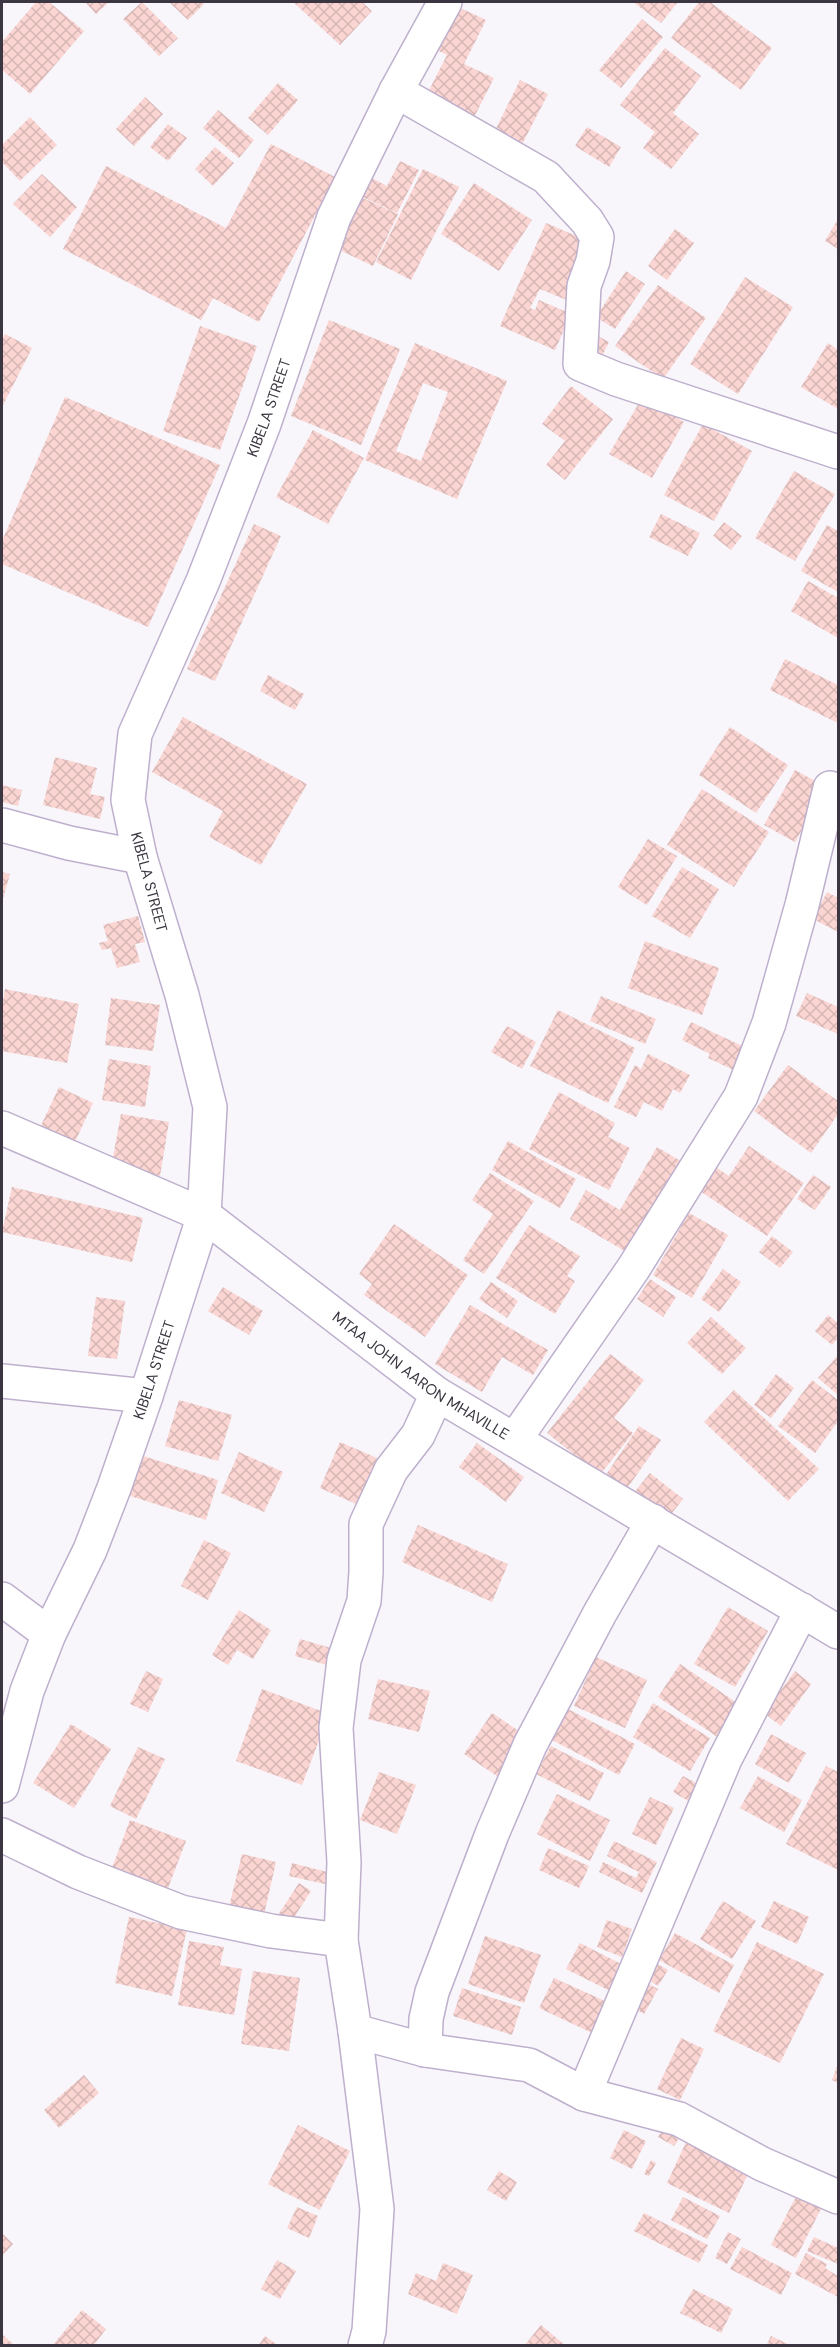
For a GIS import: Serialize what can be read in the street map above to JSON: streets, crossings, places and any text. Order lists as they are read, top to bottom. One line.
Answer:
{"streets":{"street":["KIBELA STREET","MTAA JOHN AARON MHAVILLE"]},"crossings":[["KIBELA STREET","MTAA JOHN AARON MHAVILLE"]]}
